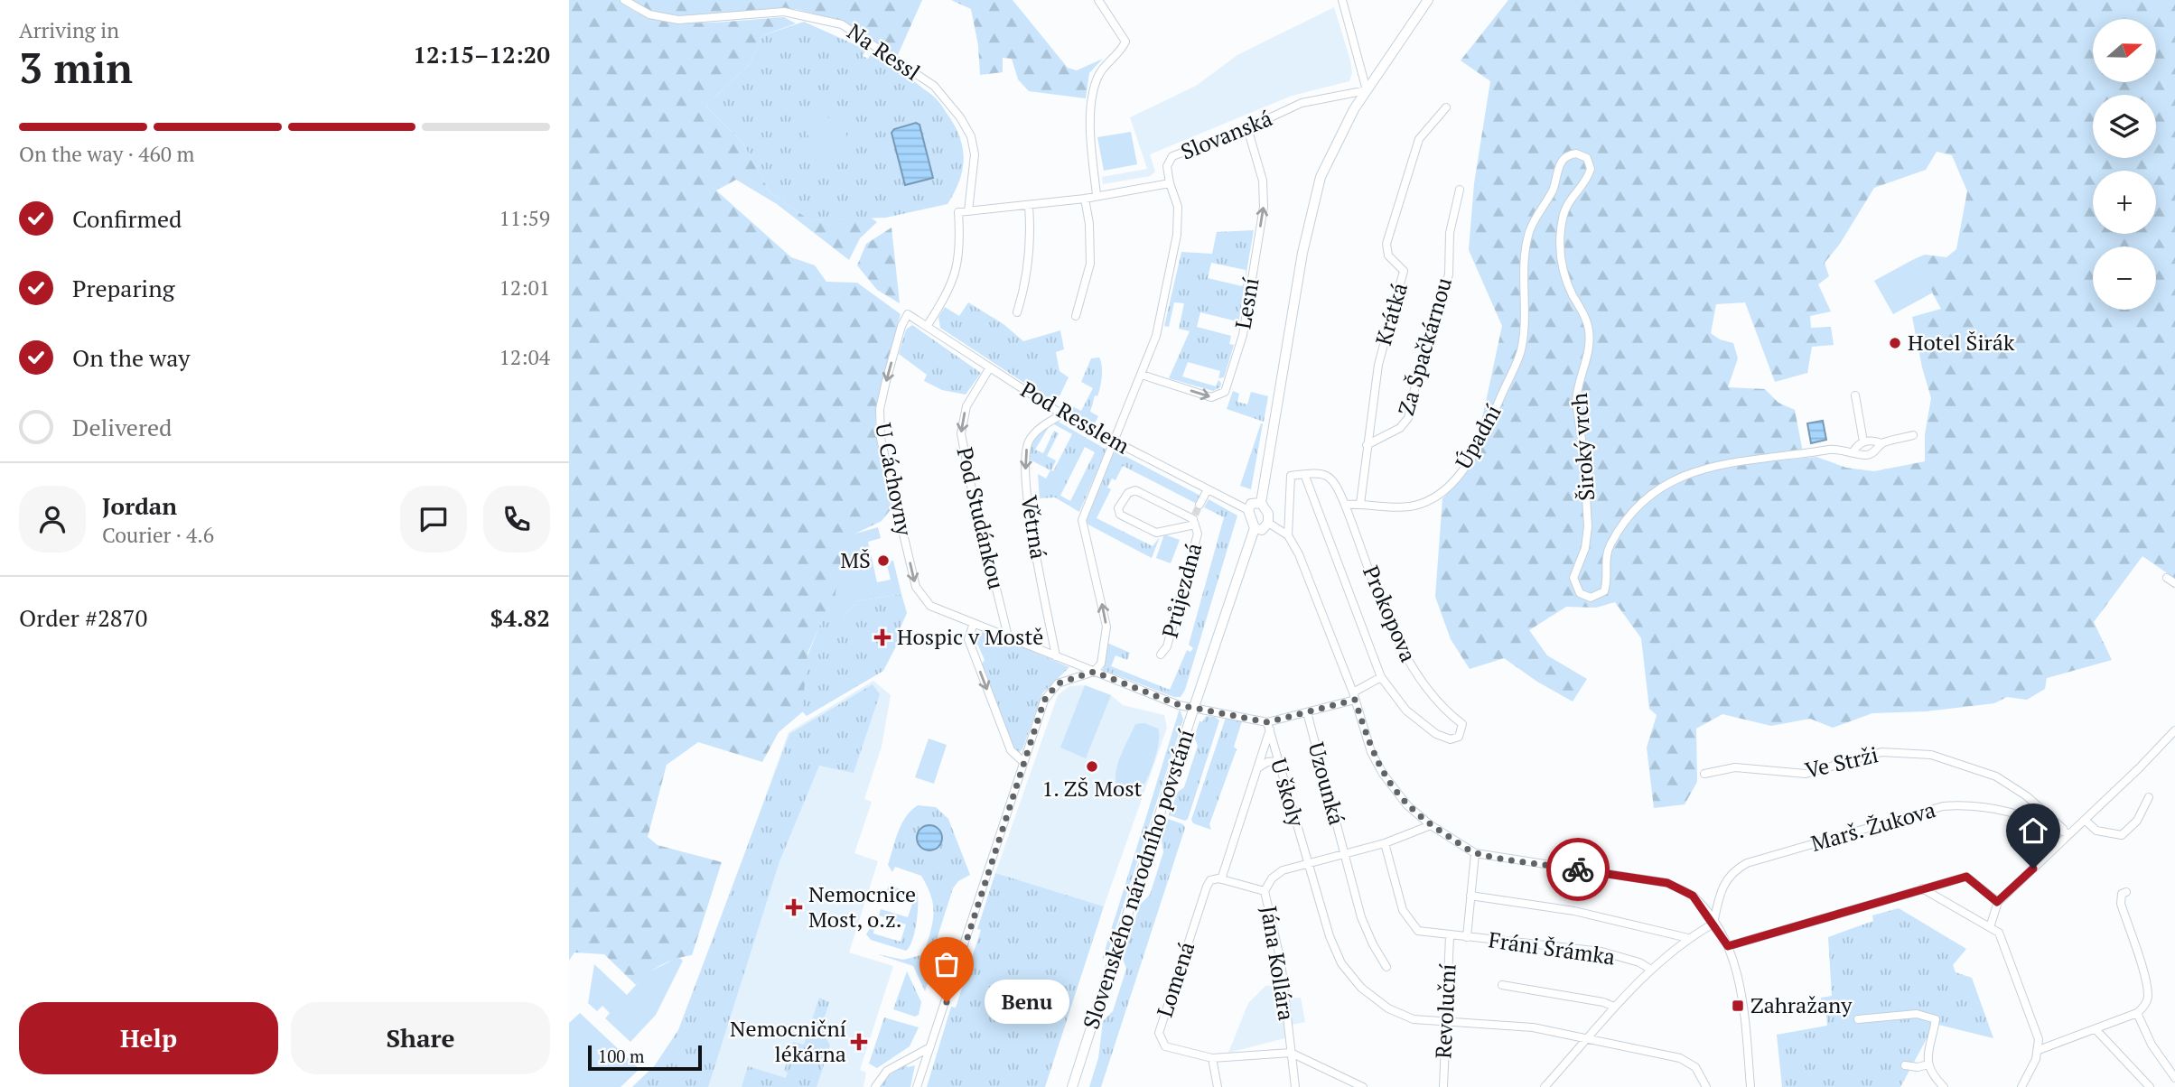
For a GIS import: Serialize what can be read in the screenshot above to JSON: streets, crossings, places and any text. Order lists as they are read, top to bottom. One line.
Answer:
{"streets":{"street":["Na Ressl","Slovanská","Lesní","Krátká","Za Špačkárnou","Pod Resslem","Úpadní","Široký vrch","U Cáchovny","Pod Studánkou","Větrná","Průjezdná","Prokopova","Ve Strži","Uzounká","U školy","Marš. Žukova","Slovenského národního povstání","Fráni Šrámka","Jána Kollára","Lomená","Revoluční"]},"crossings":[["Na Ressl","Slovanská"],["Slovanská","Lesní"],["Slovanská","Pod Resslem"],["Krátká","Za Špačkárnou"],["Krátká","Úpadní"],["Pod Resslem","U Cáchovny"],["Pod Resslem","Pod Studánkou"],["Pod Resslem","Větrná"],["Pod Resslem","Slovenského národního povstání"],["Úpadní","Široký vrch"],["Úpadní","Prokopova"],["Prokopova","Uzounká"],["Prokopova","U školy"],["Ve Strži","Marš. Žukova"],["Uzounká","Jána Kollára"],["U školy","Jána Kollára"],["U školy","Revoluční"],["Fráni Šrámka","Jána Kollára"],["Fráni Šrámka","Revoluční"],["Jána Kollára","Lomená"]],"one_way":["U Cáchovny","Pod Studánkou"],"places":{"other":["Hotel Širák","MŠ","1. ZŠ Most","Benu"],"health":["Hospic v Mostě","Nemocnice Most, o.z.","Nemocniční lékárna"],"transit":["Zahražany"]},"scale_bar":"100 m","north":"right","page":{"heading":["3 min","Arriving in","12:15–12:20"],"panel":["Jordan","Courier · 4.6","Order #2870","$4.82"],"map_buttons":["+","−"],"bar":"On the way · 460 m","list":[["Confirmed","11:59"],["Preparing","12:01"],["On the way","12:04"],"Delivered"],"bubble":"Benu","buttons":["Help","Share"],"scale":"100 m"}}
